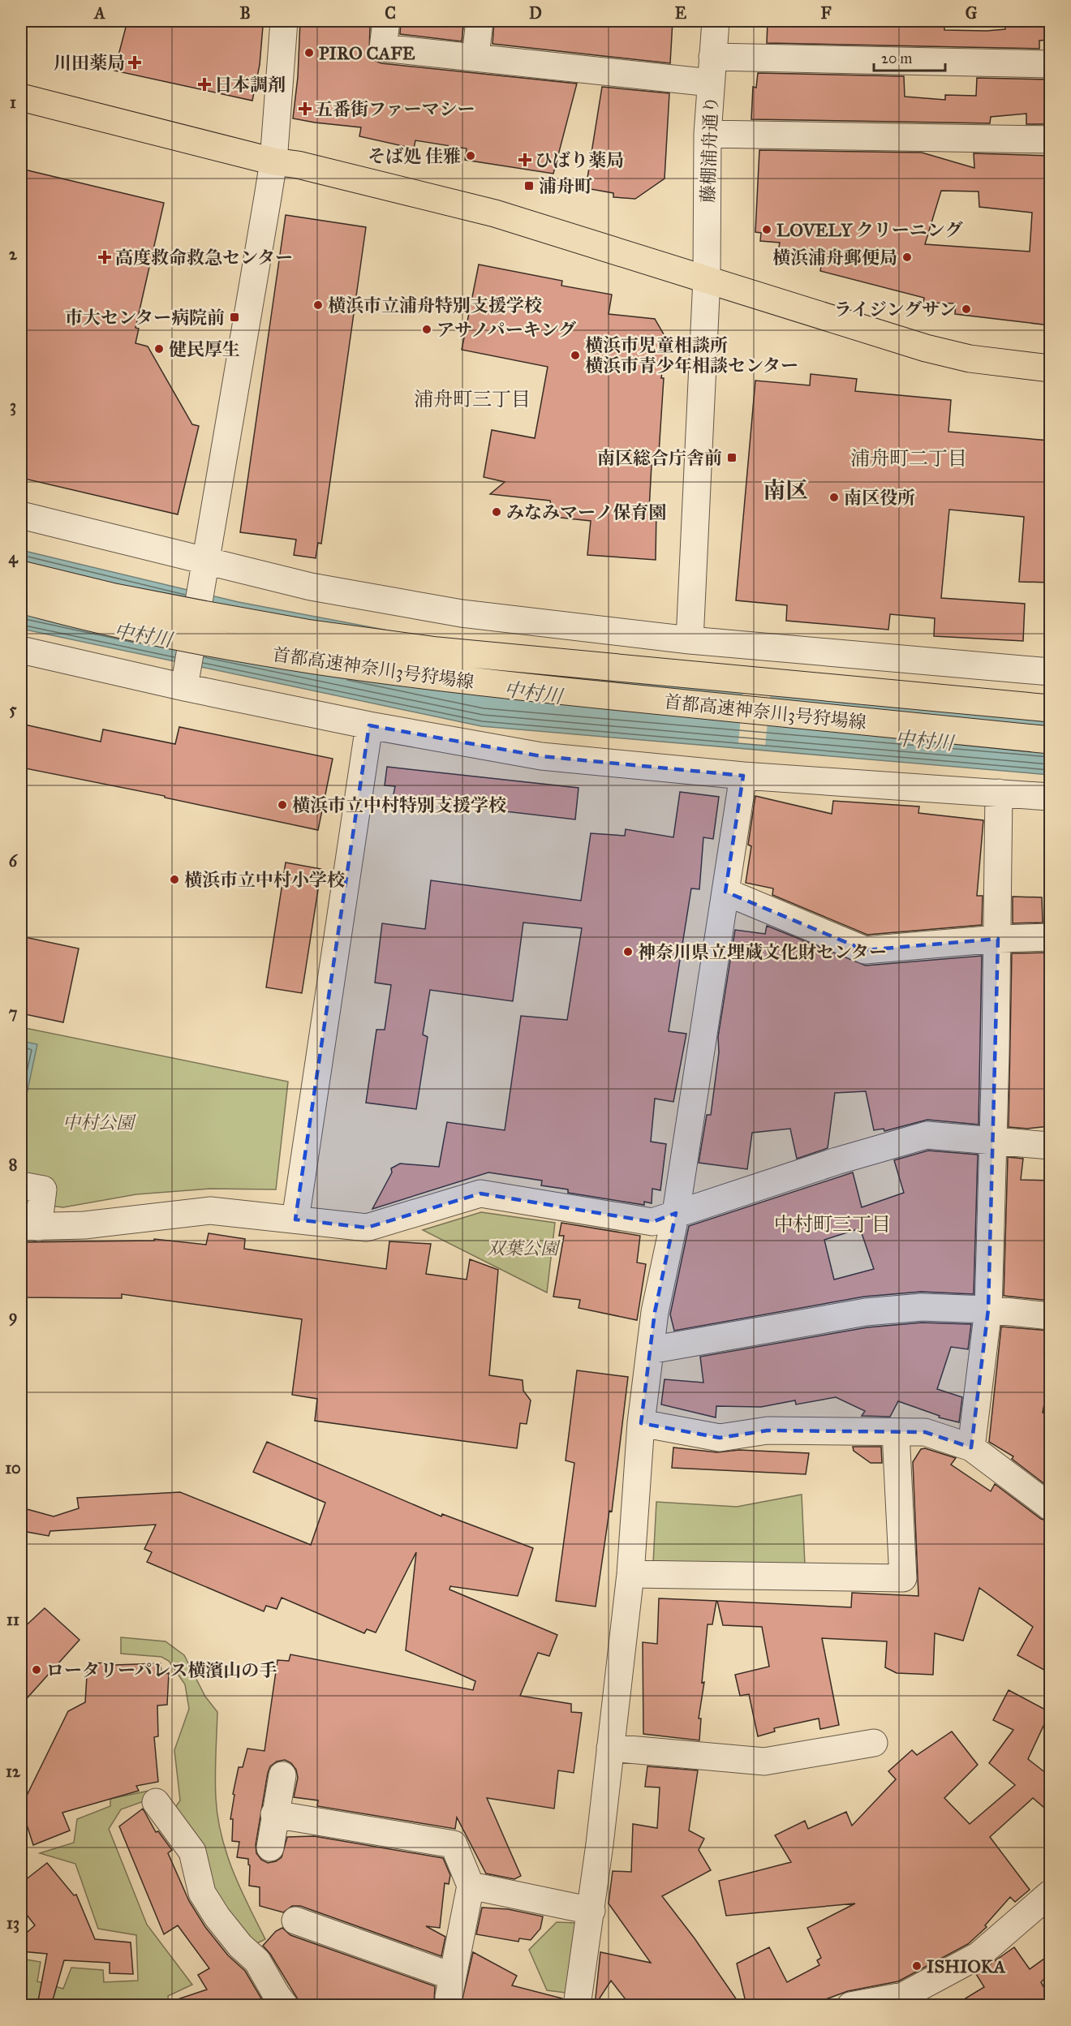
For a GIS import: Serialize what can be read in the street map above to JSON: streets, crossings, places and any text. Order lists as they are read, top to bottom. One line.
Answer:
{"streets":{"main road":["首都高速神奈川3号狩場線"],"street":["藤棚浦舟通り"]},"districts":["浦舟町三丁目","浦舟町二丁目","南区","中村町三丁目"],"water":["中村川"],"parks":["中村公園","双葉公園"],"places":{"other":["PIRO CAFE","そば処 佳雅","LOVELY クリーニング","横浜浦舟郵便局","横浜市立浦舟特別支援学校","ライジングサン","アサノパーキング","健民厚生","横浜市児童相談所 横浜市青少年相談センター","南区役所","みなみマーノ保育園","横浜市立中村特別支援学校","横浜市立中村小学校","神奈川県立埋蔵文化財センター","ロータリーパレス横濱山の手","ISHIOKA"],"health":["川田薬局","日本調剤","五番街ファーマシー","ひばり薬局","高度救命救急センター"],"transit":["浦舟町","市大センター病院前","南区総合庁舎前"]},"scale_bar":"20 m","grid":{"columns":["A","B","C","D","E","F","G"],"rows":["1","2","3","4","5","6","7","8","9","10","11","12","13"]}}
